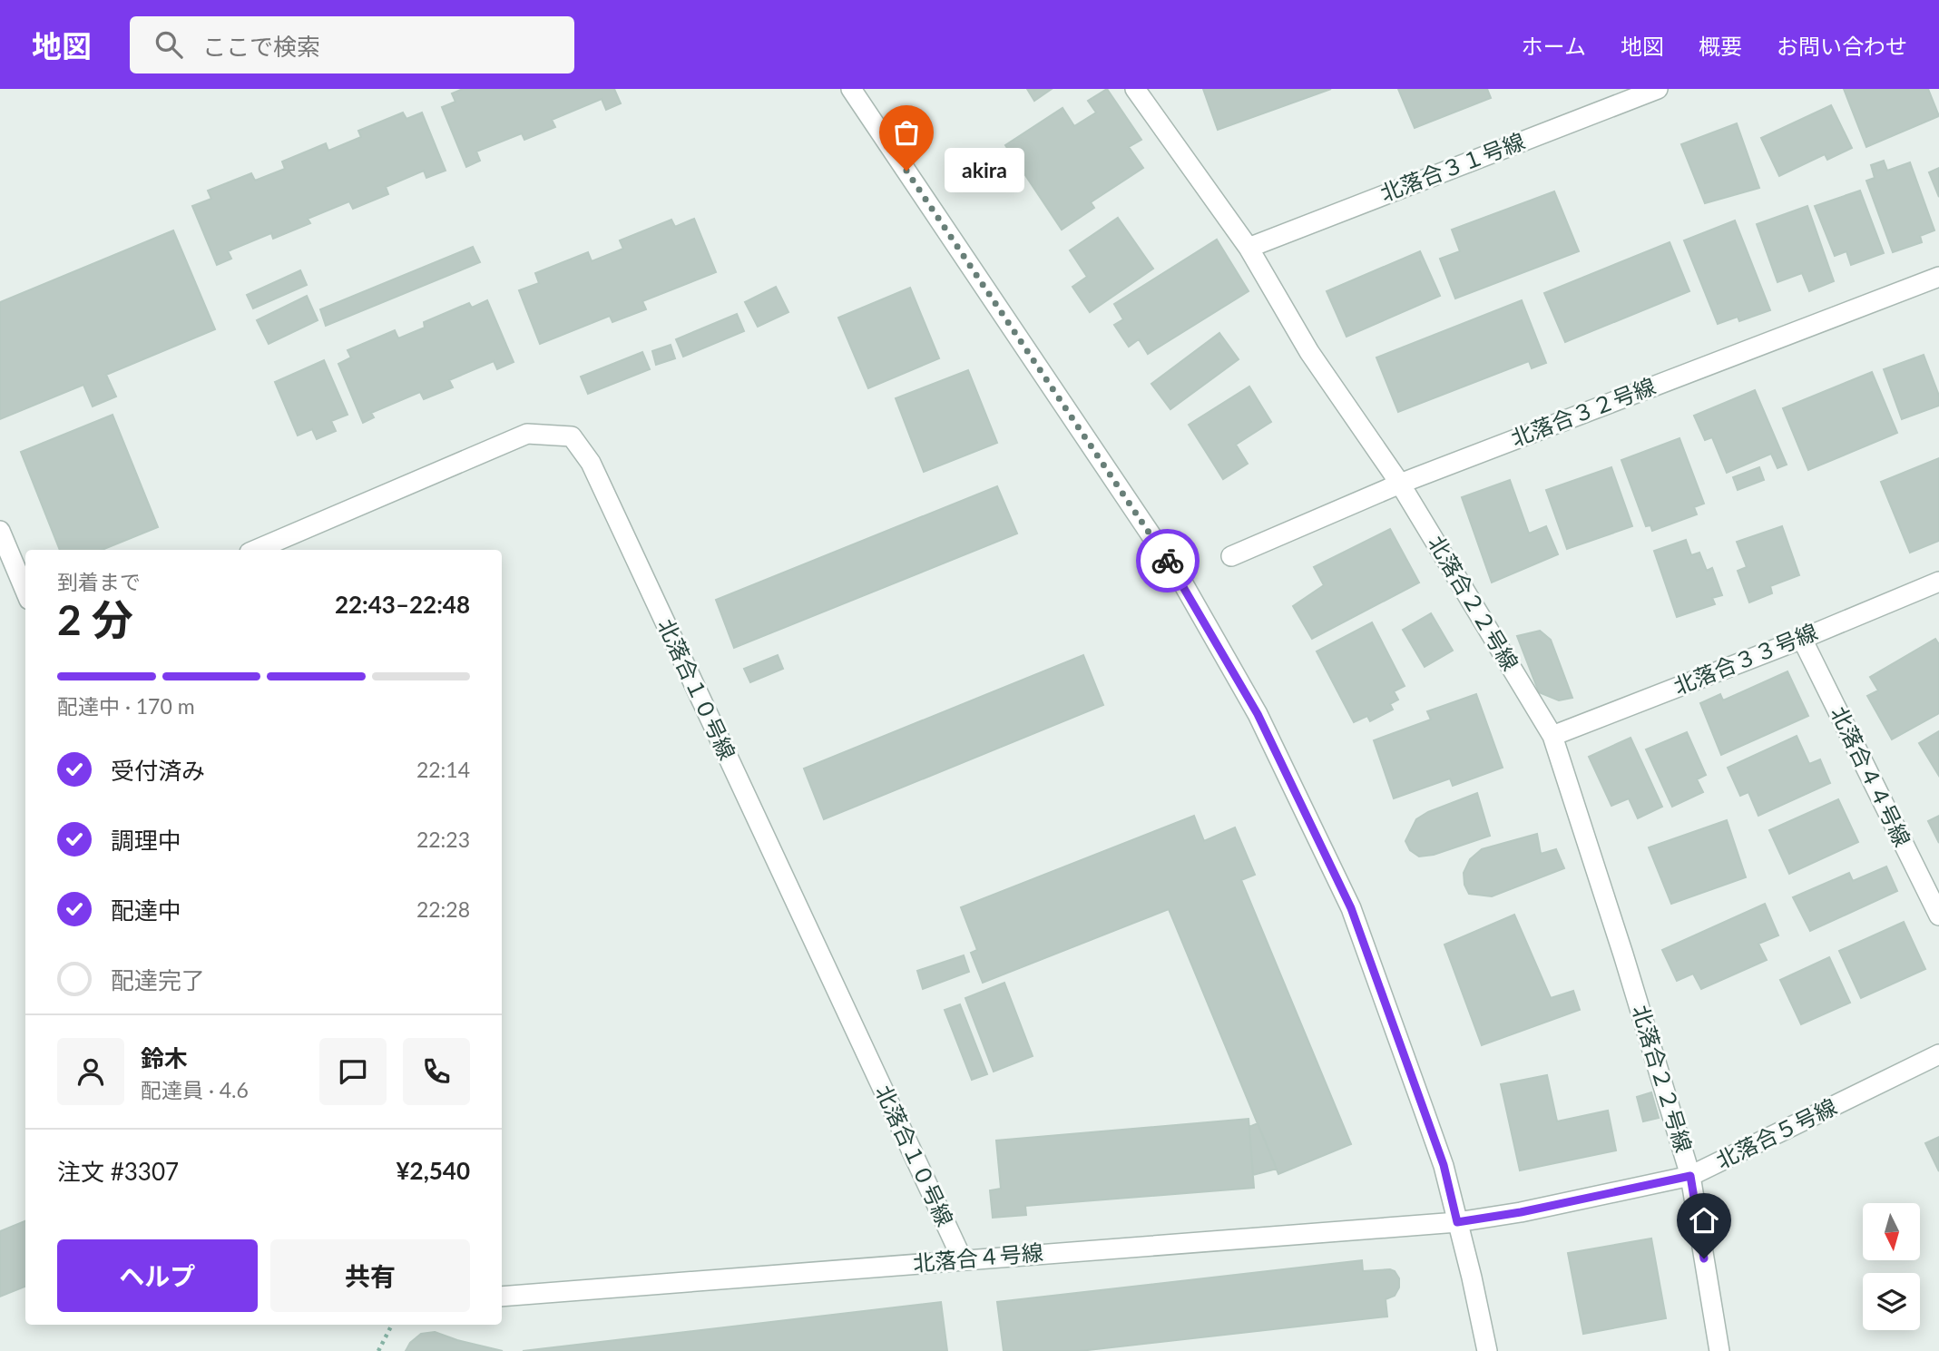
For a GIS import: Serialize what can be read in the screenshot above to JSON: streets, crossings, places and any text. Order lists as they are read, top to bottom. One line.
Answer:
{"streets":{"street":["北落合３１号線","北落合３２号線","北落合２２号線","北落合３３号線","北落合１０号線","北落合４４号線","北落合５号線","北落合４号線"]},"crossings":[["北落合３１号線","北落合２２号線"],["北落合３２号線","北落合２２号線"],["北落合２２号線","北落合３３号線"],["北落合２２号線","北落合５号線"],["北落合３３号線","北落合４４号線"],["北落合１０号線","北落合４号線"],["北落合５号線","北落合４号線"]],"places":["akira"],"north":"bottom","page":{"header":"地図","search":"ここで検索","nav":["ホーム","地図","概要","お問い合わせ"],"bubble":"akira","heading":["2 分","到着まで","22:43–22:48"],"panel":["鈴木","配達員 · 4.6","注文 #3307","¥2,540"],"bar":"配達中 · 170 m","list":[["受付済み","22:14"],["調理中","22:23"],["配達中","22:28"],"配達完了"],"buttons":["ヘルプ","共有"]}}
